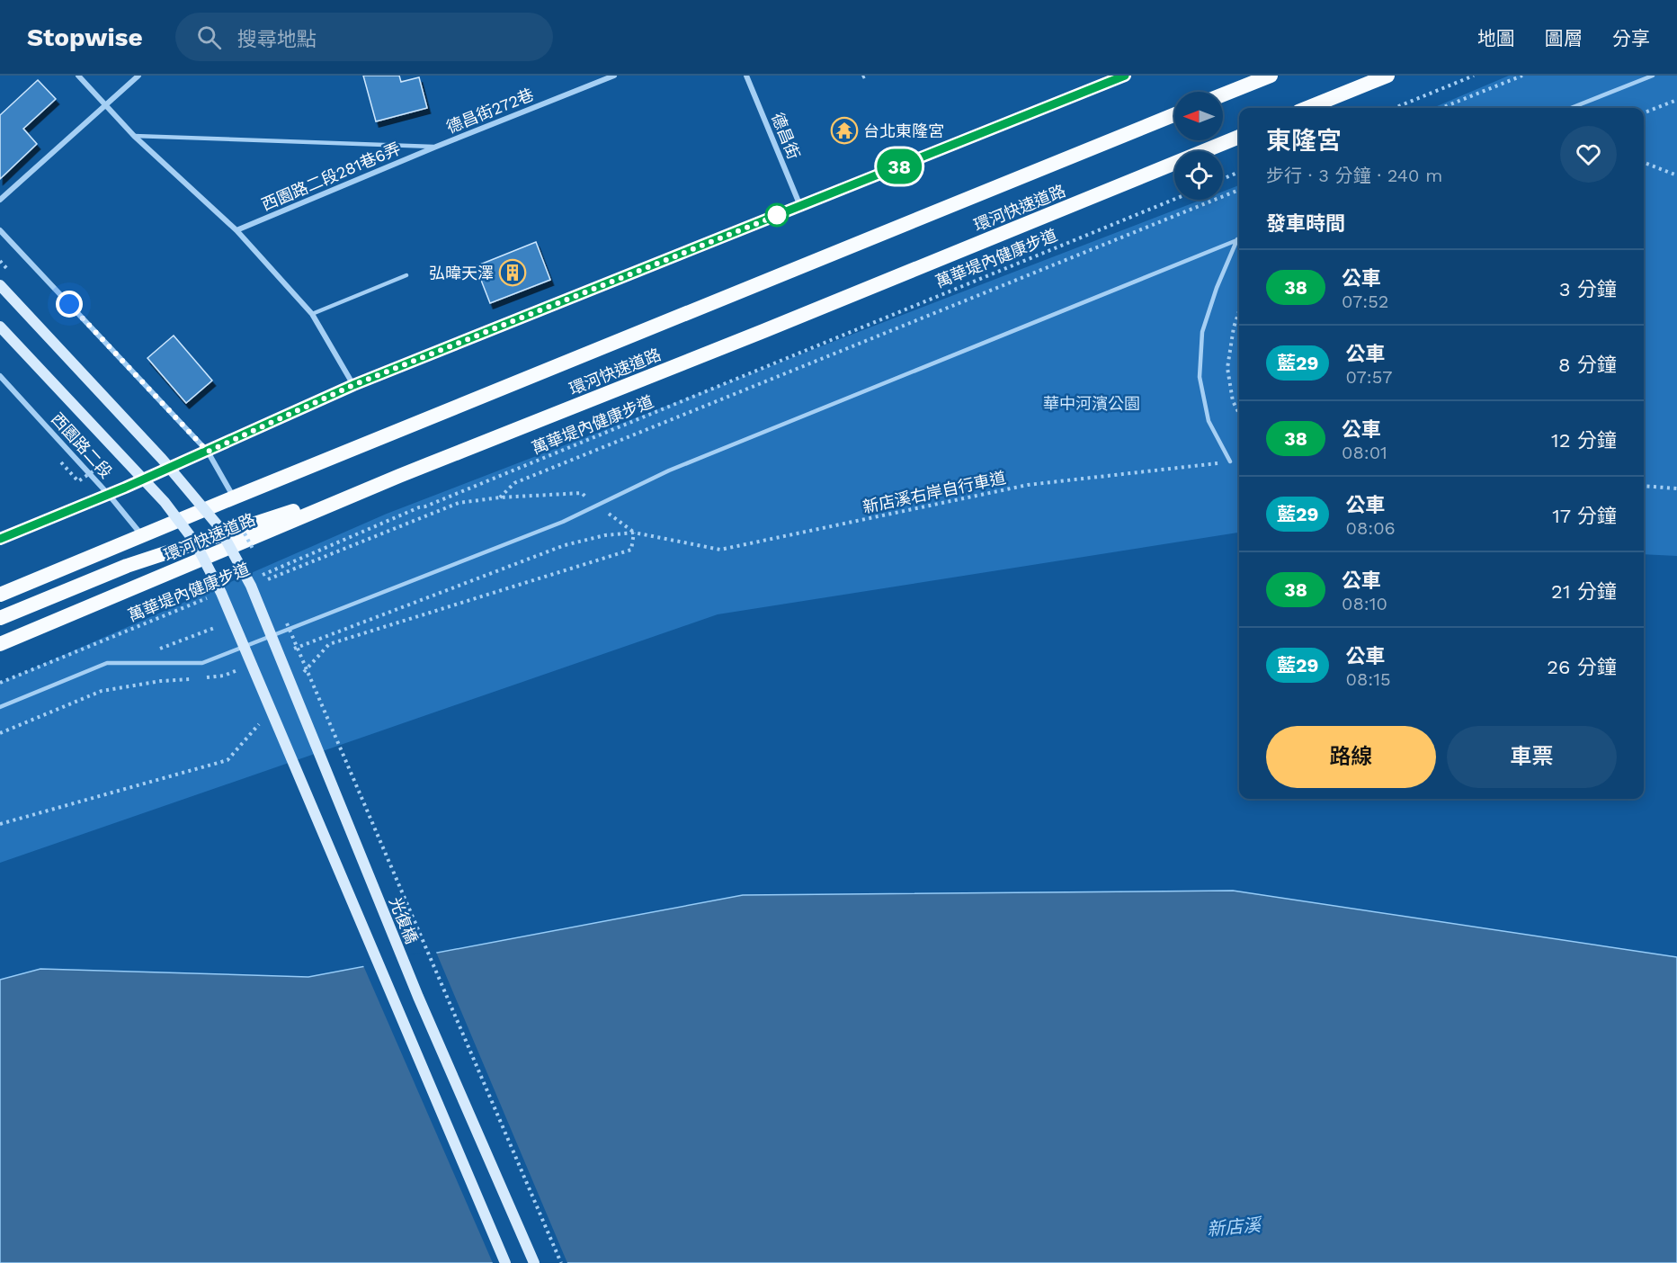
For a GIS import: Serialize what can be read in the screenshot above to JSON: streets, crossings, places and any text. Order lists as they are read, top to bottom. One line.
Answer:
{"streets":{"highway":["環河快速道路"],"main road":["光復橋"],"street":["德昌街272巷","德昌街","西園路二段281巷6弄","西園路二段"],"path":["萬華堤內健康步道","新店溪右岸自行車道"]},"crossings":[["德昌街272巷","西園路二段281巷6弄"],["環河快速道路","西園路二段"]],"water":["新店溪"],"parks":["華中河濱公園"],"places":{"temple":["台北東隆宮"],"building":["弘暐天澤"]},"lines":["bus line 38"],"north":"left","page":{"header":"Stopwise","search":"搜尋地點","nav":["地圖","圖層","分享"],"on_map":"38","heading":[["東隆宮","步行 · 3 分鐘 · 240 m"],"發車時間"],"list":[{"mark":"38","name":"公車","note":"07:52","value":"3 分鐘"},{"mark":"藍29","name":"公車","note":"07:57","value":"8 分鐘"},{"mark":"38","name":"公車","note":"08:01","value":"12 分鐘"},{"mark":"藍29","name":"公車","note":"08:06","value":"17 分鐘"},{"mark":"38","name":"公車","note":"08:10","value":"21 分鐘"},{"mark":"藍29","name":"公車","note":"08:15","value":"26 分鐘"}],"buttons":["路線","車票"]}}
